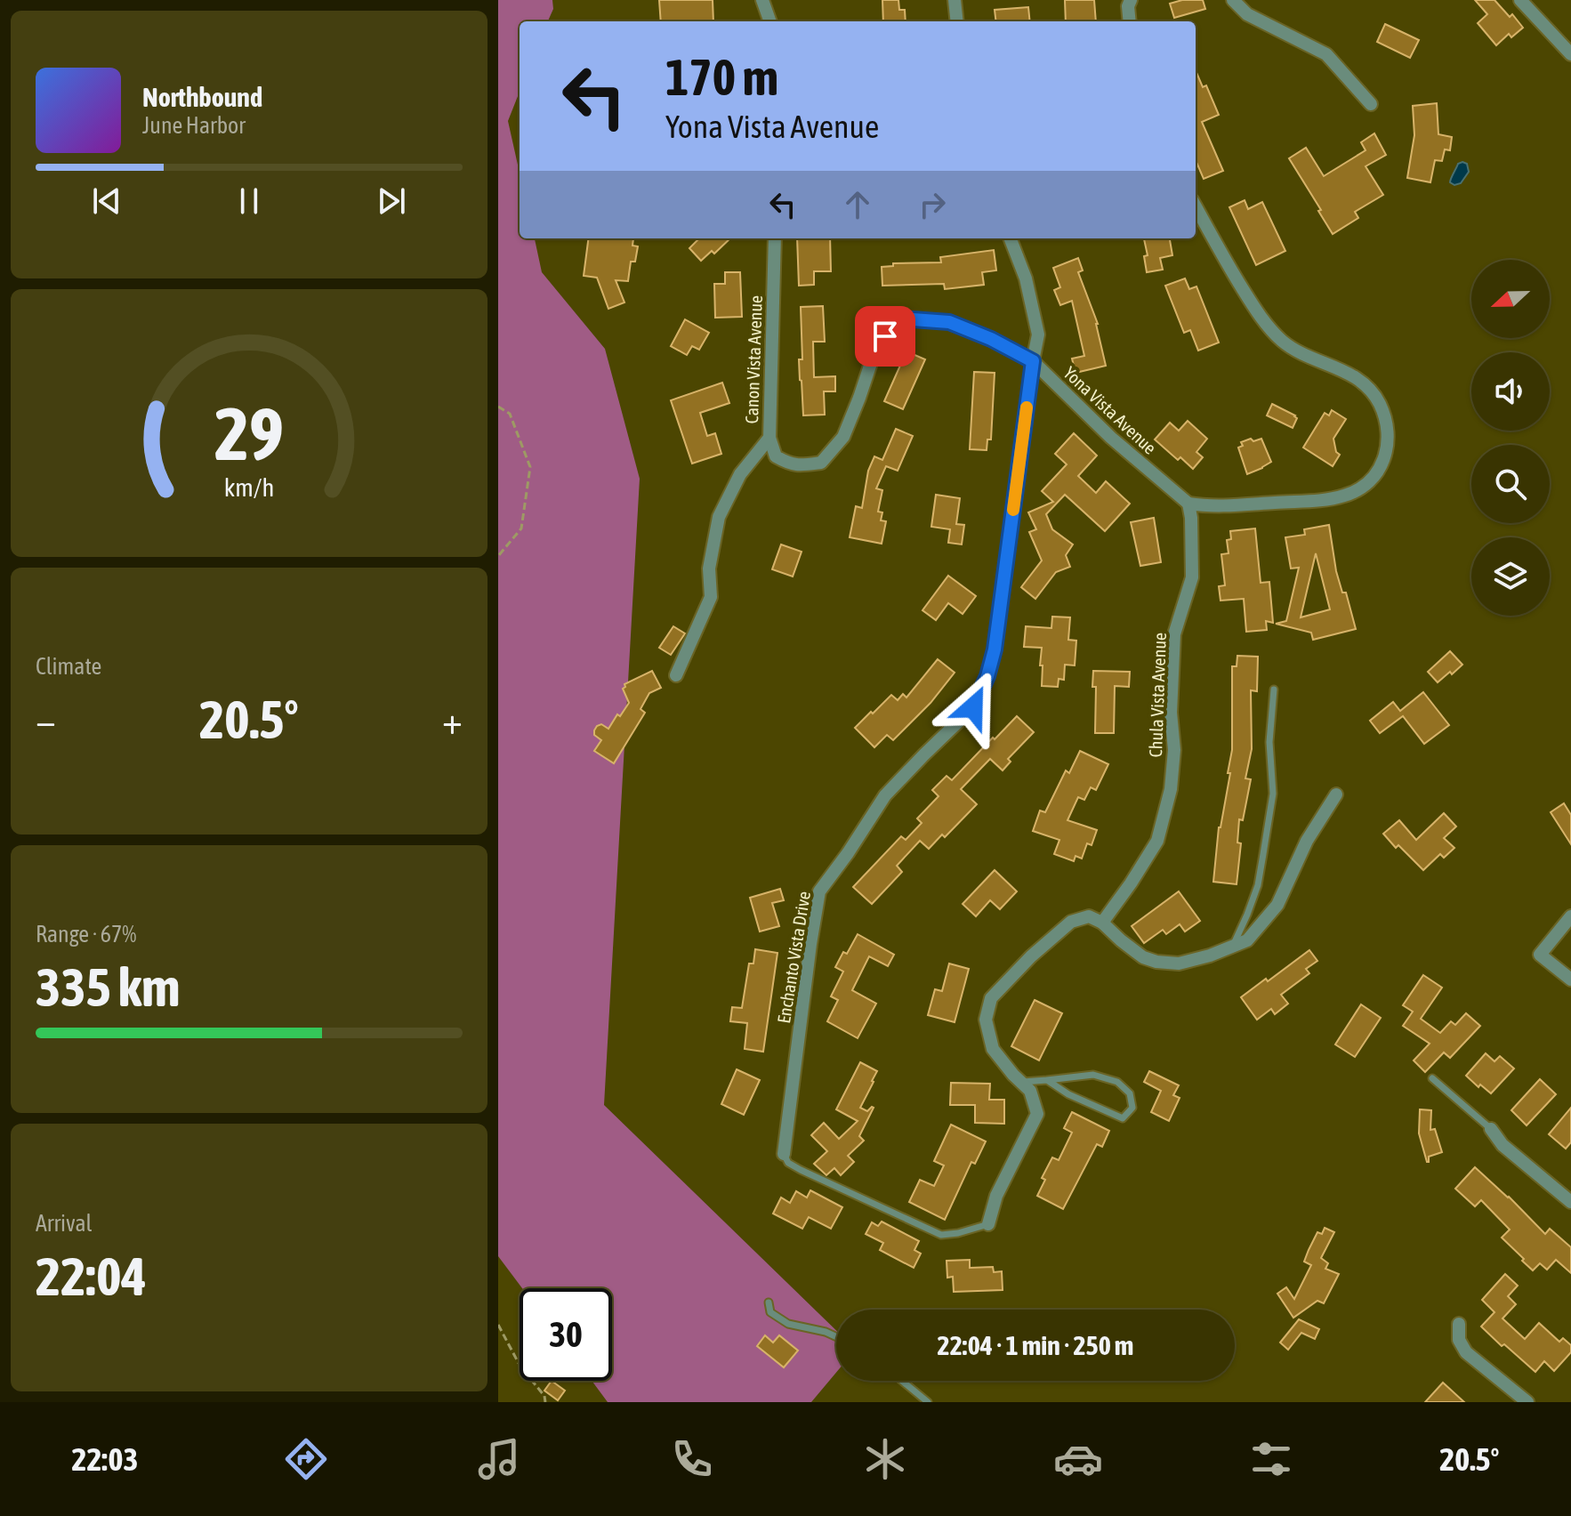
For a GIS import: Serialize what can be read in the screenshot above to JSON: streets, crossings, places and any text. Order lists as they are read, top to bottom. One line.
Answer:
{"streets":{"street":["Canon Vista Avenue","Yona Vista Avenue","Chula Vista Avenue","Enchanto Vista Drive"]},"crossings":[["Canon Vista Avenue","Yona Vista Avenue"],["Yona Vista Avenue","Chula Vista Avenue"],["Yona Vista Avenue","Enchanto Vista Drive"]],"north":"left","page":{"turn":["170 m","Yona Vista Avenue"],"song":["Northbound","June Harbor"],"tile":["Climate",["Range · 67%","335 km"],["Arrival","22:04"]],"heat":["−","20.5°","+"],"limit":"30","trip":"22:04 · 1 min · 250 m","tabs":["22:03","20.5°"],"gauge":["29","km/h"]}}
